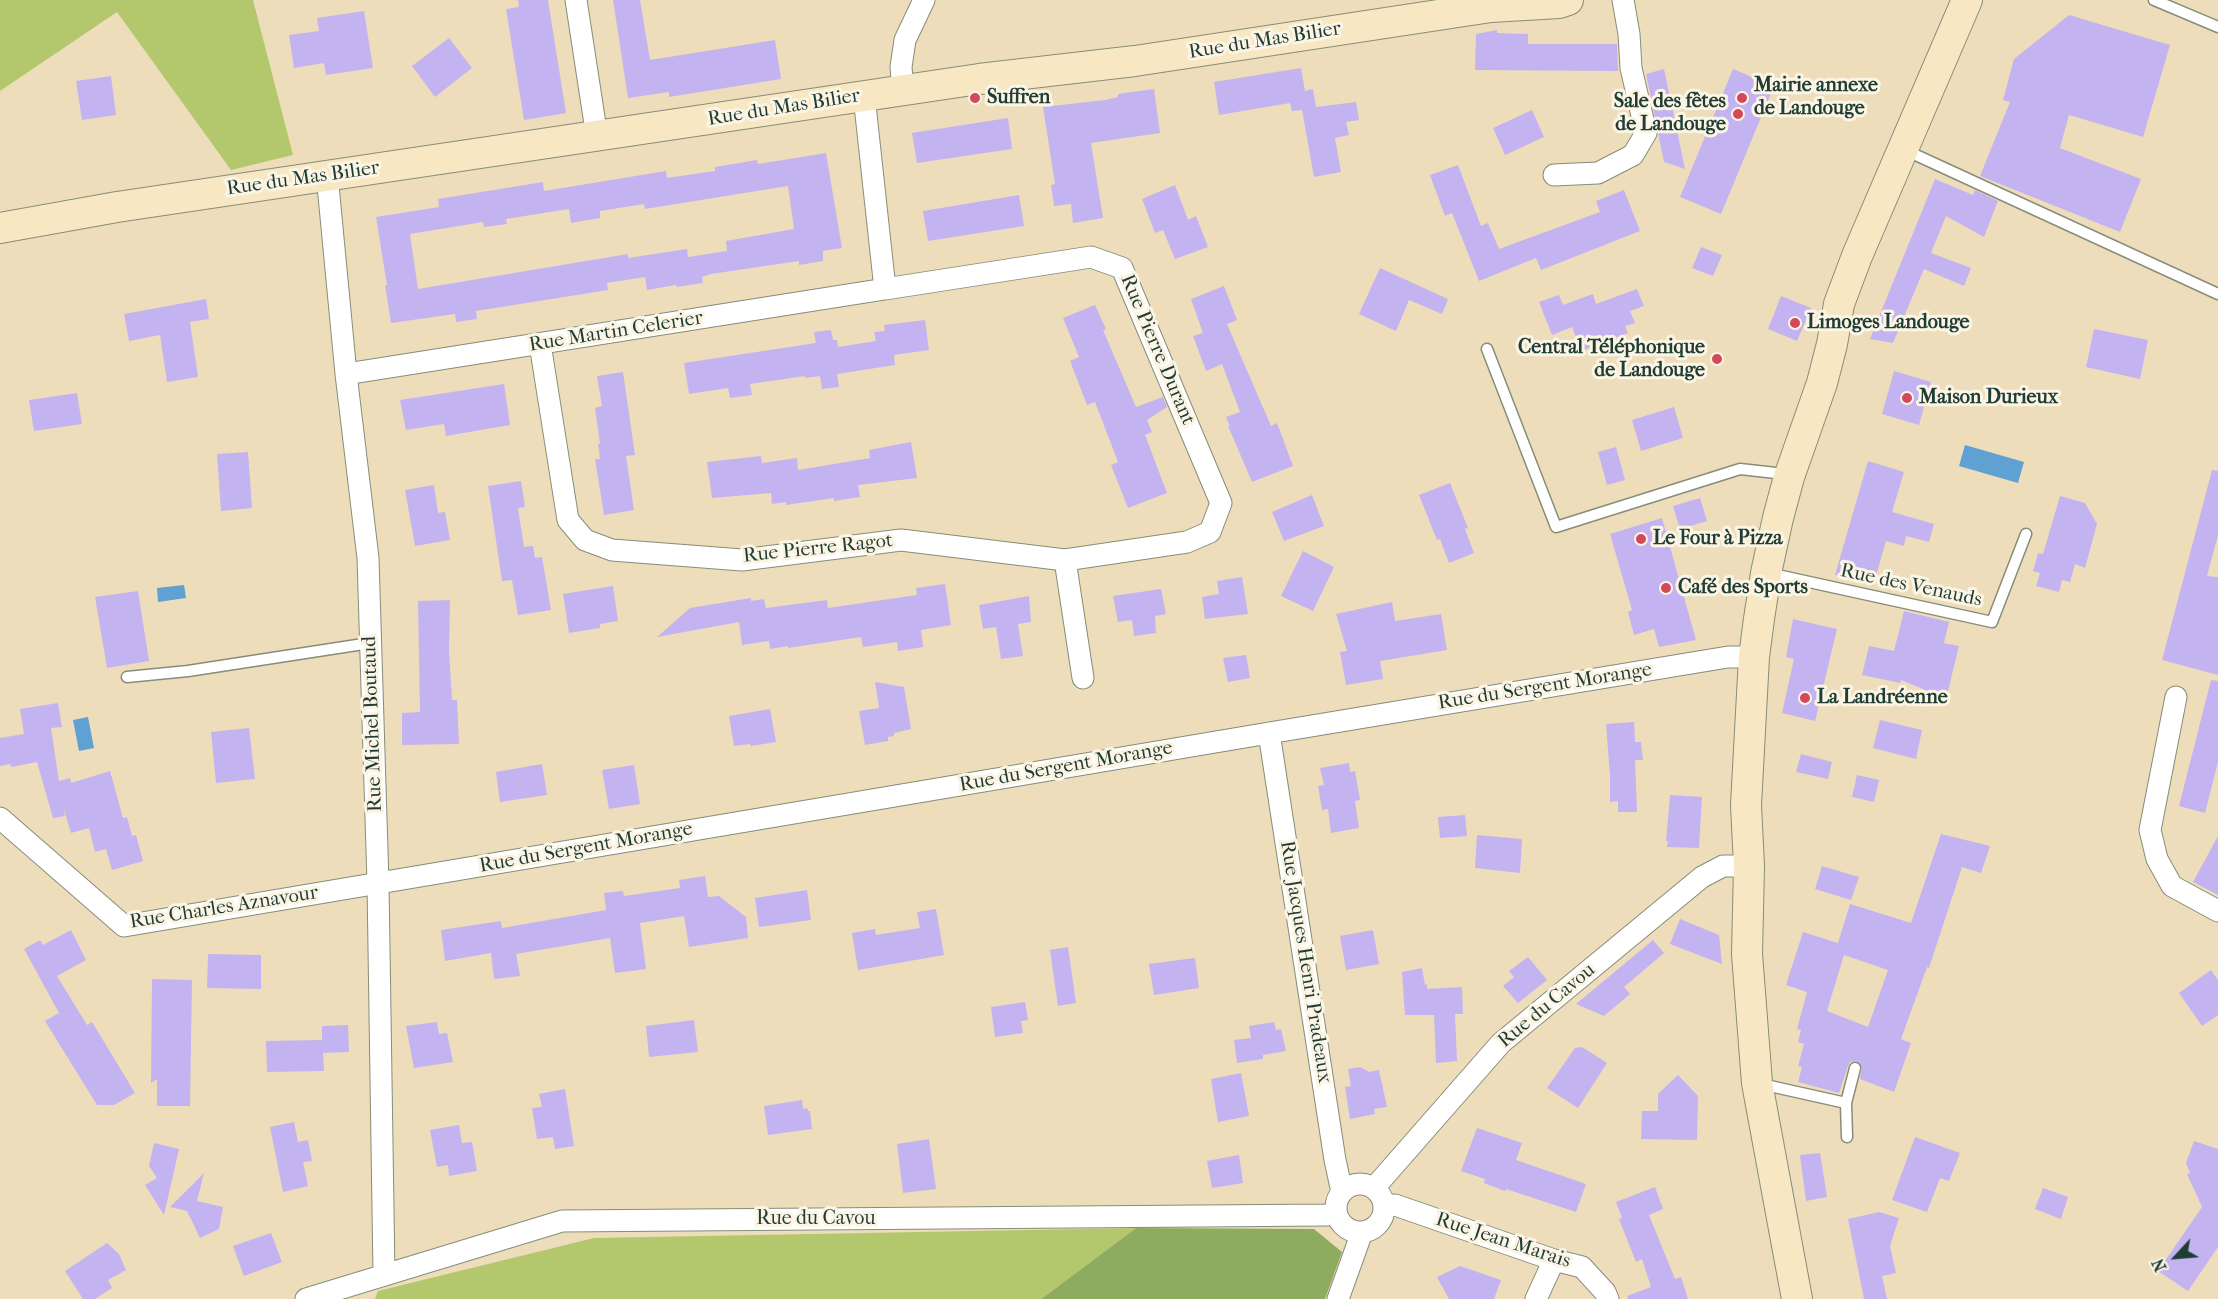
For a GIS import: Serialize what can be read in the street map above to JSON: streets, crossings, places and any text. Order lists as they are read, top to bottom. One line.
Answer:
{"streets":{"street":["Rue du Mas Bilier","Rue Martin Celerier","Rue Pierre Durant","Rue Pierre Ragot","Rue du Sergent Morange","Rue Michel Boutaud","Rue Charles Aznavour","Rue Jacques Henri Pradeaux","Rue du Cavou","Rue Jean Marais"],"lane":["Rue des Venauds"]},"crossings":[["Rue du Mas Bilier","Rue Michel Boutaud"],["Rue Martin Celerier","Rue Pierre Durant"],["Rue Martin Celerier","Rue Pierre Ragot"],["Rue Martin Celerier","Rue Michel Boutaud"],["Rue Pierre Durant","Rue Pierre Ragot"],["Rue du Sergent Morange","Rue Michel Boutaud"],["Rue du Sergent Morange","Rue Charles Aznavour"],["Rue du Sergent Morange","Rue Jacques Henri Pradeaux"],["Rue Michel Boutaud","Rue Charles Aznavour"],["Rue Michel Boutaud","Rue du Cavou"],["Rue Jacques Henri Pradeaux","Rue du Cavou"],["Rue Jacques Henri Pradeaux","Rue Jean Marais"],["Rue du Cavou","Rue Jean Marais"]],"places":["Suffren","Mairie annexe de Landouge","Sale des fêtes de Landouge","Limoges Landouge","Central Téléphonique de Landouge","Maison Durieux","Le Four à Pizza","Café des Sports","La Landréenne"],"north":"bottom left"}
